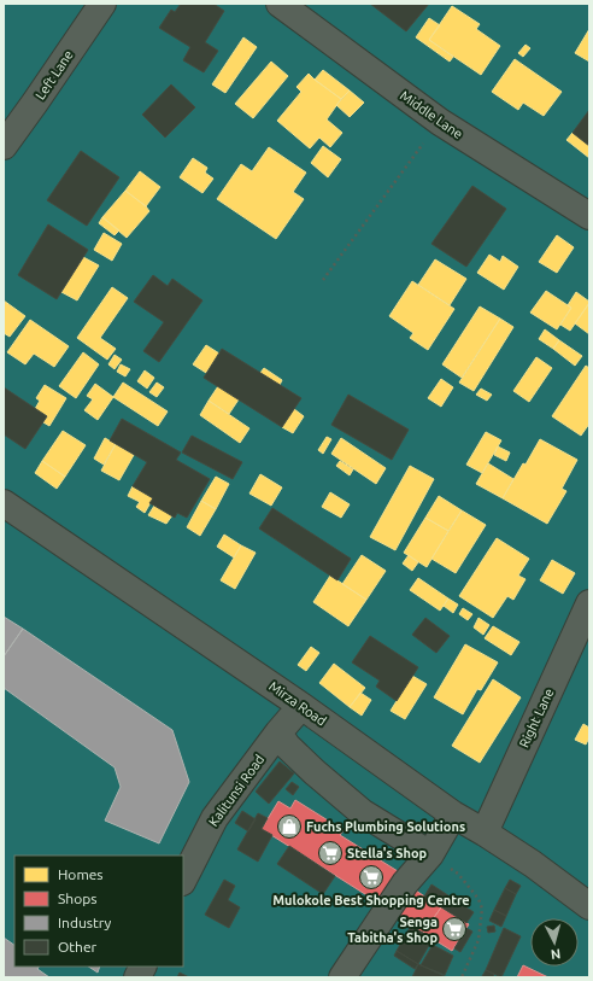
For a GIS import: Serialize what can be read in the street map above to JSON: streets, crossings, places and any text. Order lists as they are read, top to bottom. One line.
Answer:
{"streets":{"street":["Left Lane","Middle Lane","Mirza Road","Right Lane","Kalitunsi Road"]},"crossings":[["Mirza Road","Right Lane"],["Mirza Road","Kalitunsi Road"]],"places":{"shop":["Fuchs Plumbing Solutions"],"supermarket":["Stella's Shop","Mulokole Best Shopping Centre","Senga Tabitha's Shop"]},"legend":["Homes","Shops","Industry","Other"],"north":"bottom"}
